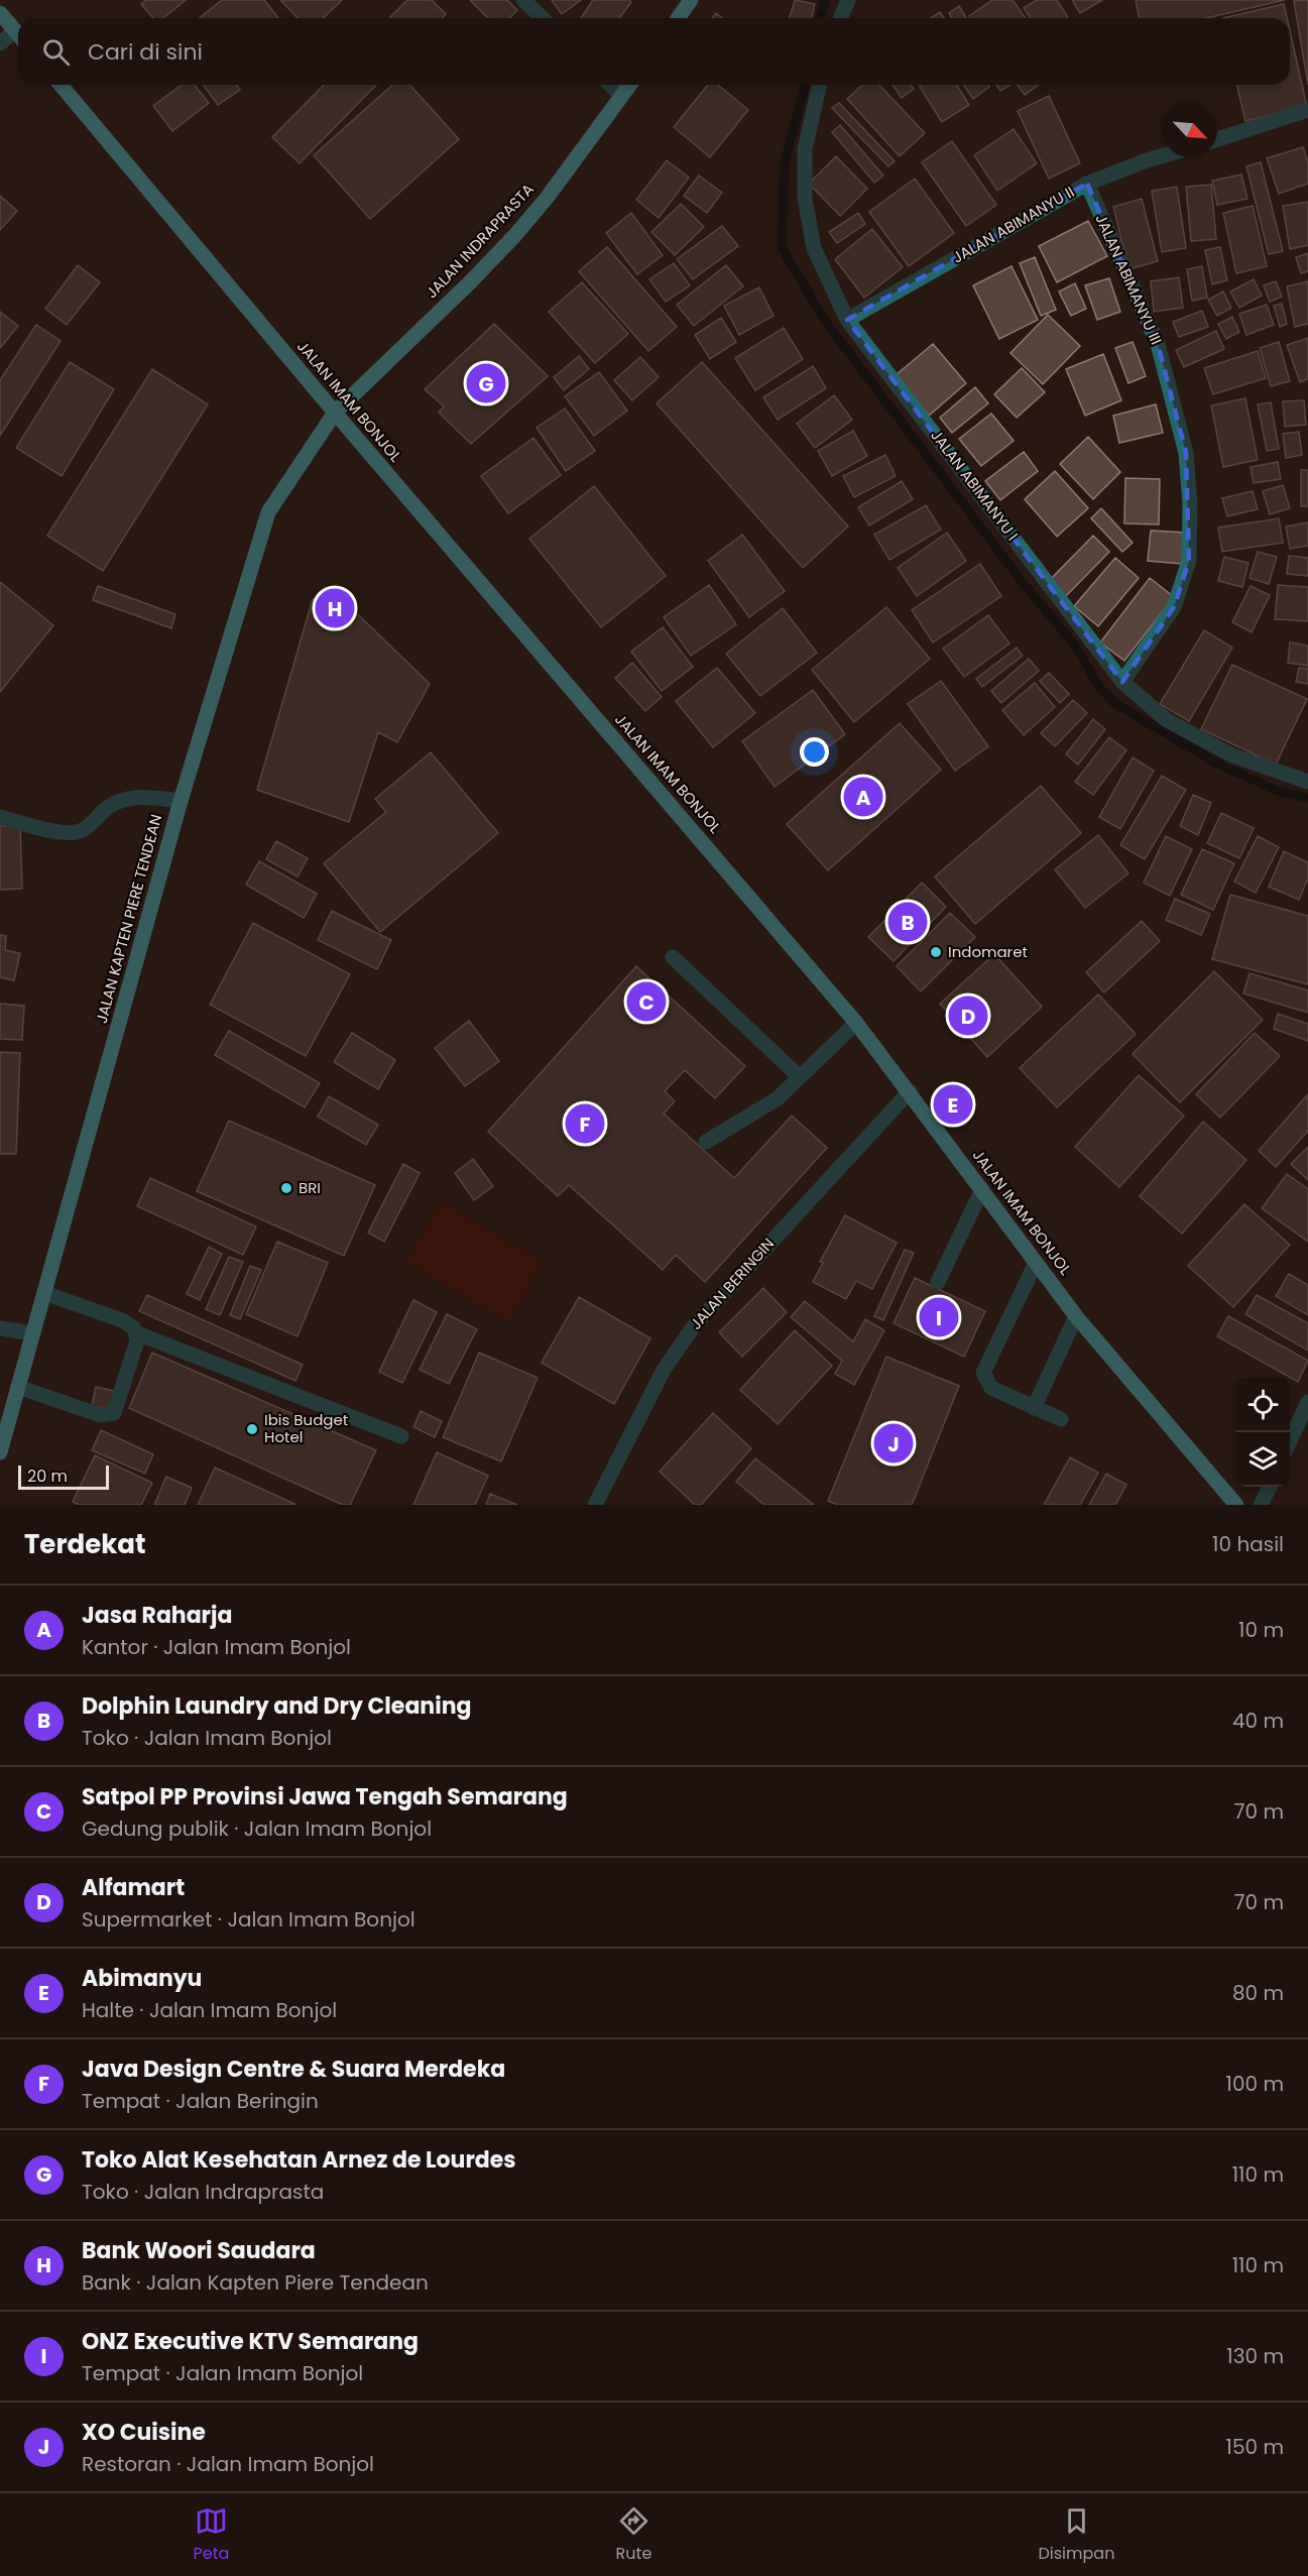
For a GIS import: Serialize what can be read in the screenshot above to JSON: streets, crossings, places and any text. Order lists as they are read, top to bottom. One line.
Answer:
{"streets":{"main road":["JALAN INDRAPRASTA","JALAN IMAM BONJOL","JALAN KAPTEN PIERE TENDEAN"],"street":["JALAN ABIMANYU II","JALAN ABIMANYU III","JALAN ABIMANYU I","JALAN BERINGIN"]},"crossings":[["JALAN ABIMANYU II","JALAN ABIMANYU III"],["JALAN ABIMANYU II","JALAN ABIMANYU I"],["JALAN INDRAPRASTA","JALAN IMAM BONJOL"],["JALAN INDRAPRASTA","JALAN KAPTEN PIERE TENDEAN"],["JALAN ABIMANYU III","JALAN ABIMANYU I"],["JALAN IMAM BONJOL","JALAN KAPTEN PIERE TENDEAN"],["JALAN IMAM BONJOL","JALAN BERINGIN"]],"places":["Indomaret","BRI","Ibis Budget Hotel"],"scale_bar":"20 m","north":"bottom right","page":{"search":"Cari di sini","pins":["G","H","A","B","C","D","E","F","I","J"],"scale":"20 m","heading":["Terdekat","10 hasil"],"list":[{"mark":"A","name":"Jasa Raharja","note":"Kantor · Jalan Imam Bonjol","value":"10 m"},{"mark":"B","name":"Dolphin Laundry and Dry Cleaning","note":"Toko · Jalan Imam Bonjol","value":"40 m"},{"mark":"C","name":"Satpol PP Provinsi Jawa Tengah Semarang","note":"Gedung publik · Jalan Imam Bonjol","value":"70 m"},{"mark":"D","name":"Alfamart","note":"Supermarket · Jalan Imam Bonjol","value":"70 m"},{"mark":"E","name":"Abimanyu","note":"Halte · Jalan Imam Bonjol","value":"80 m"},{"mark":"F","name":"Java Design Centre & Suara Merdeka","note":"Tempat · Jalan Beringin","value":"100 m"},{"mark":"G","name":"Toko Alat Kesehatan Arnez de Lourdes","note":"Toko · Jalan Indraprasta","value":"110 m"},{"mark":"H","name":"Bank Woori Saudara","note":"Bank · Jalan Kapten Piere Tendean","value":"110 m"},{"mark":"I","name":"ONZ Executive KTV Semarang","note":"Tempat · Jalan Imam Bonjol","value":"130 m"},{"mark":"J","name":"XO Cuisine","note":"Restoran · Jalan Imam Bonjol","value":"150 m"}],"nav":["Peta","Rute","Disimpan"]}}
